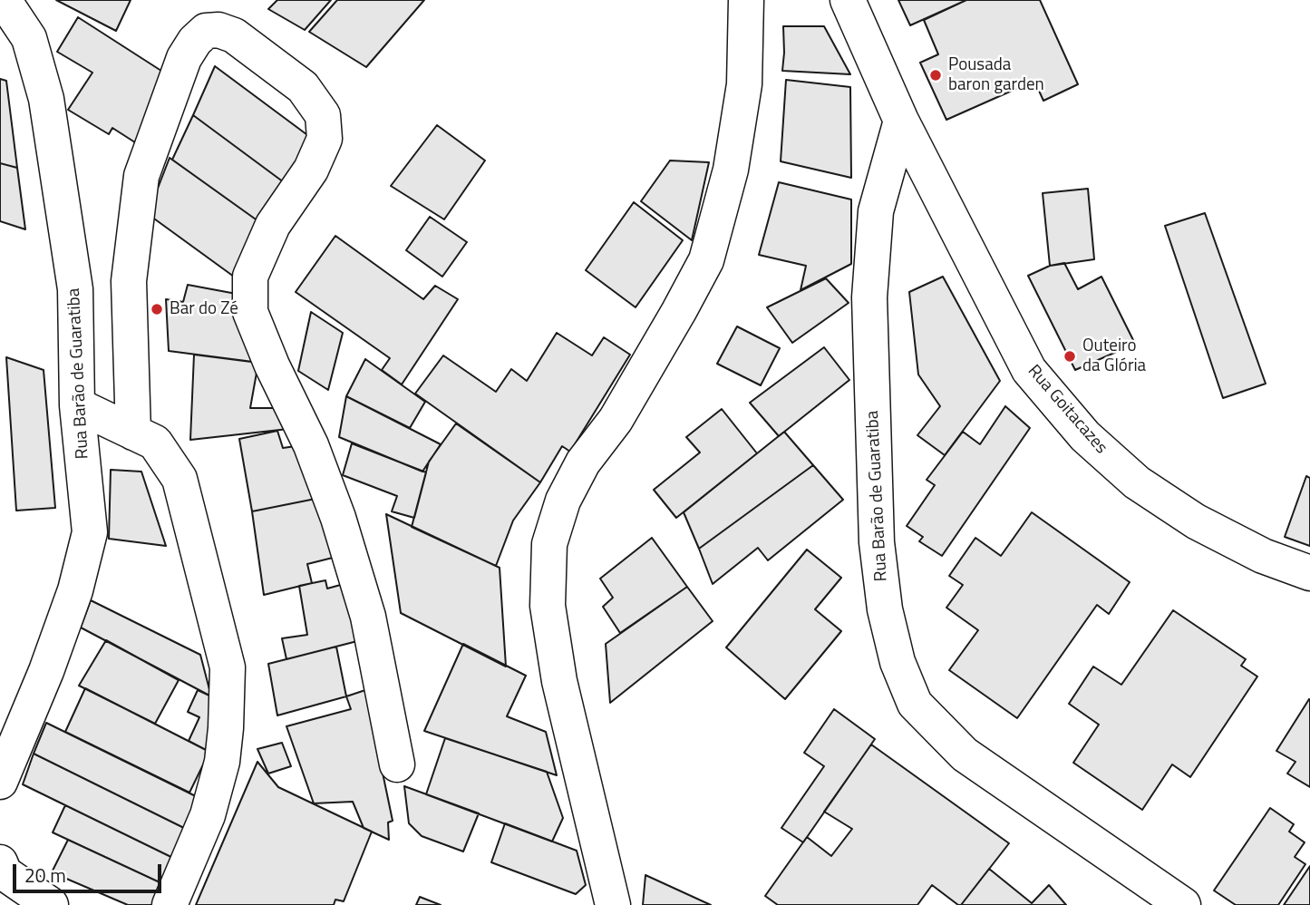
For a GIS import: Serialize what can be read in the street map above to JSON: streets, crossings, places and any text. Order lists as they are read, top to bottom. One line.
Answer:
{"streets":{"street":["Rua Barão de Guaratiba","Rua Goitacazes"]},"crossings":[["Rua Barão de Guaratiba","Rua Goitacazes"]],"places":["Pousada baron garden","Bar do Zé","Outeiro da Glória"],"scale_bar":"20 m"}
